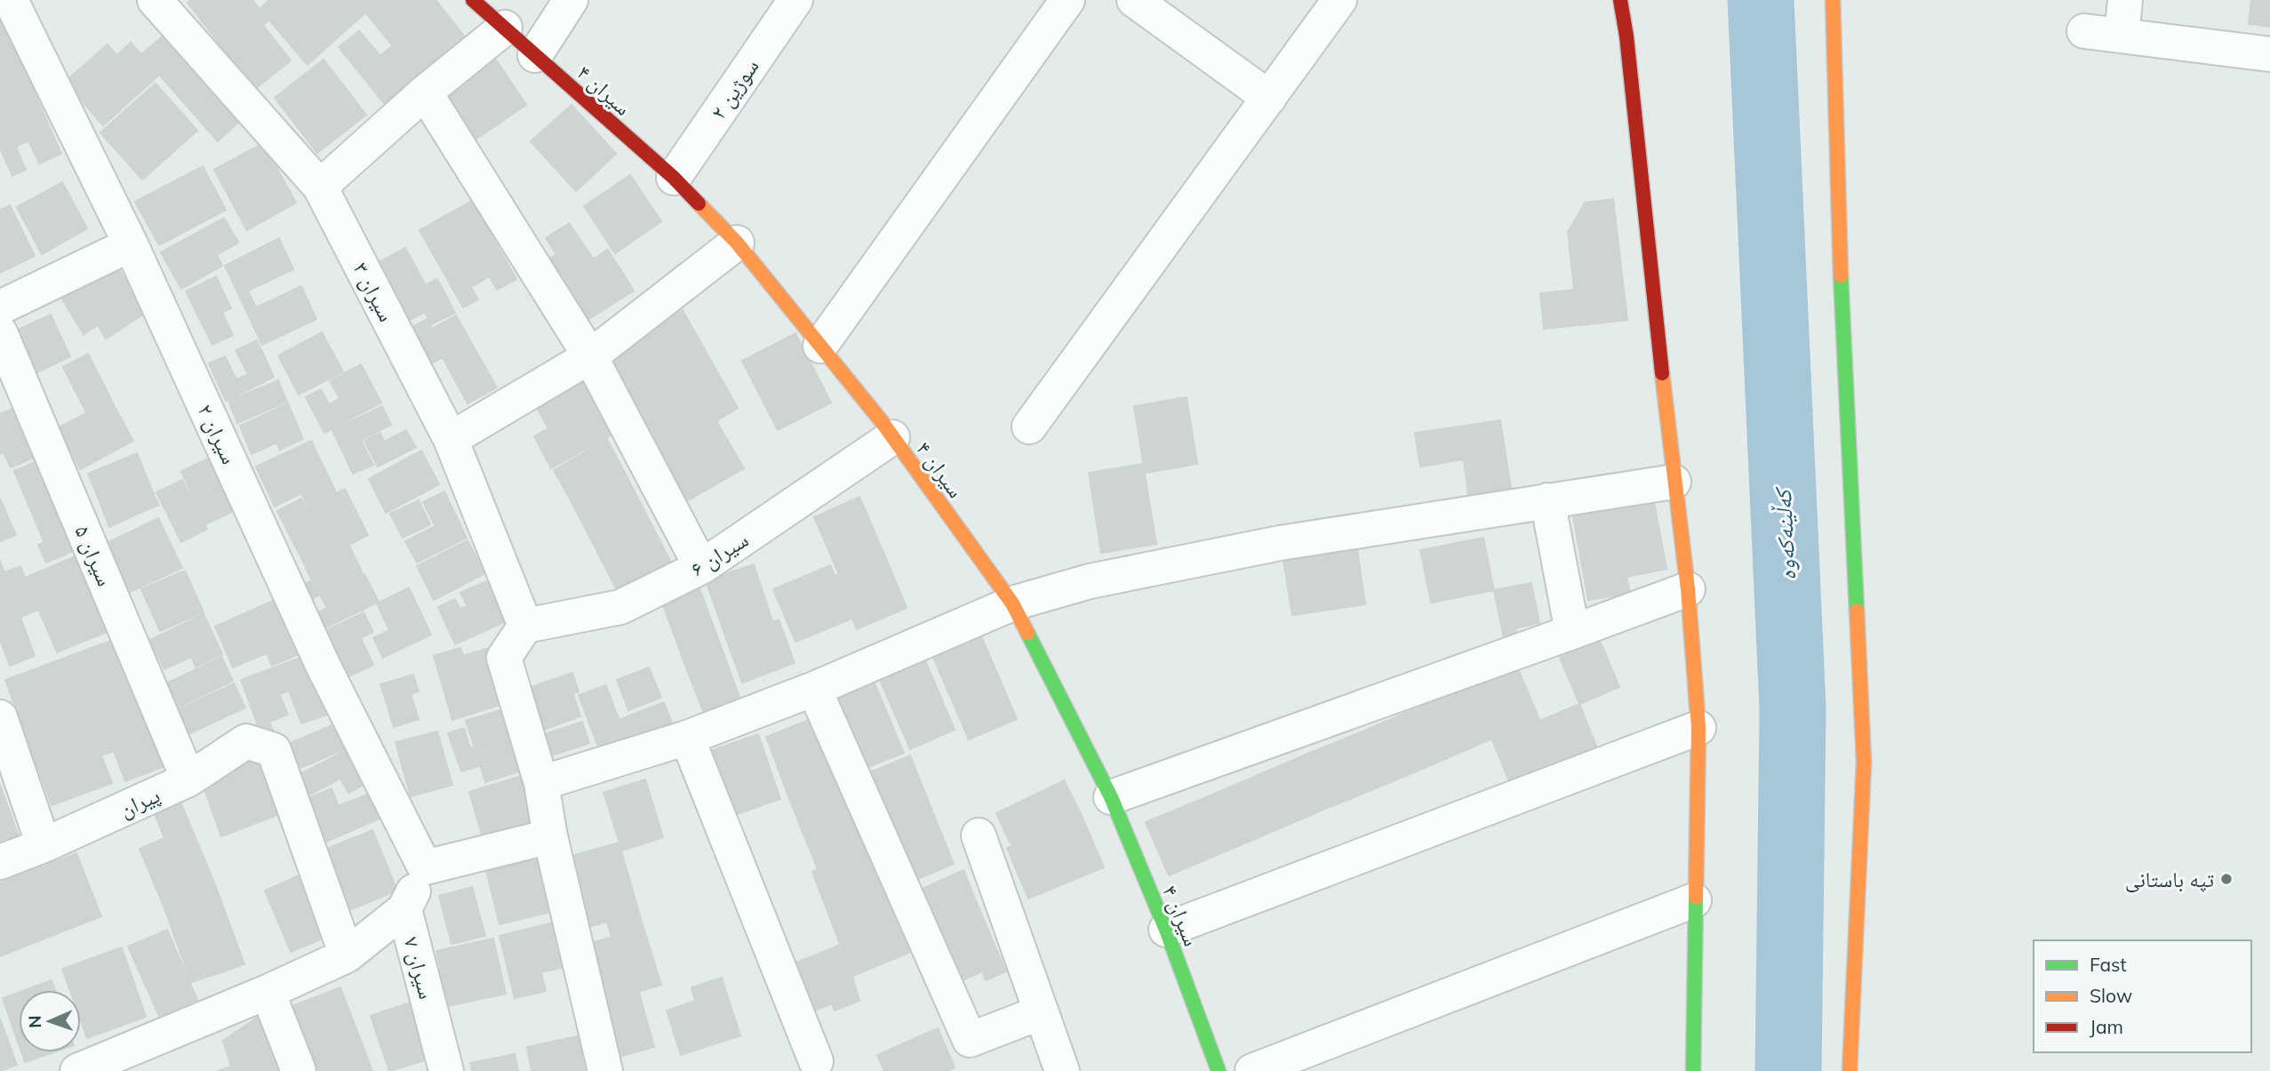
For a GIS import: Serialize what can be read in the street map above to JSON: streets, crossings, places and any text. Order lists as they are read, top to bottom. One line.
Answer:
{"streets":{"street":["سوژین ۲","سیران ۴","سیران ۳","سیران ۲","سیران ۶","سیران ۵","پیران","سیران ۷"]},"crossings":[["سوژین ۲","سیران ۴"],["سیران ۴","سیران ۶"],["سیران ۳","سیران ۶"],["سیران ۲","سیران ۷"],["سیران ۵","پیران"]],"water":["کەڵینەکەوە"],"places":["تپه باستانی"],"legend":["Fast","Slow","Jam"],"north":"left"}
